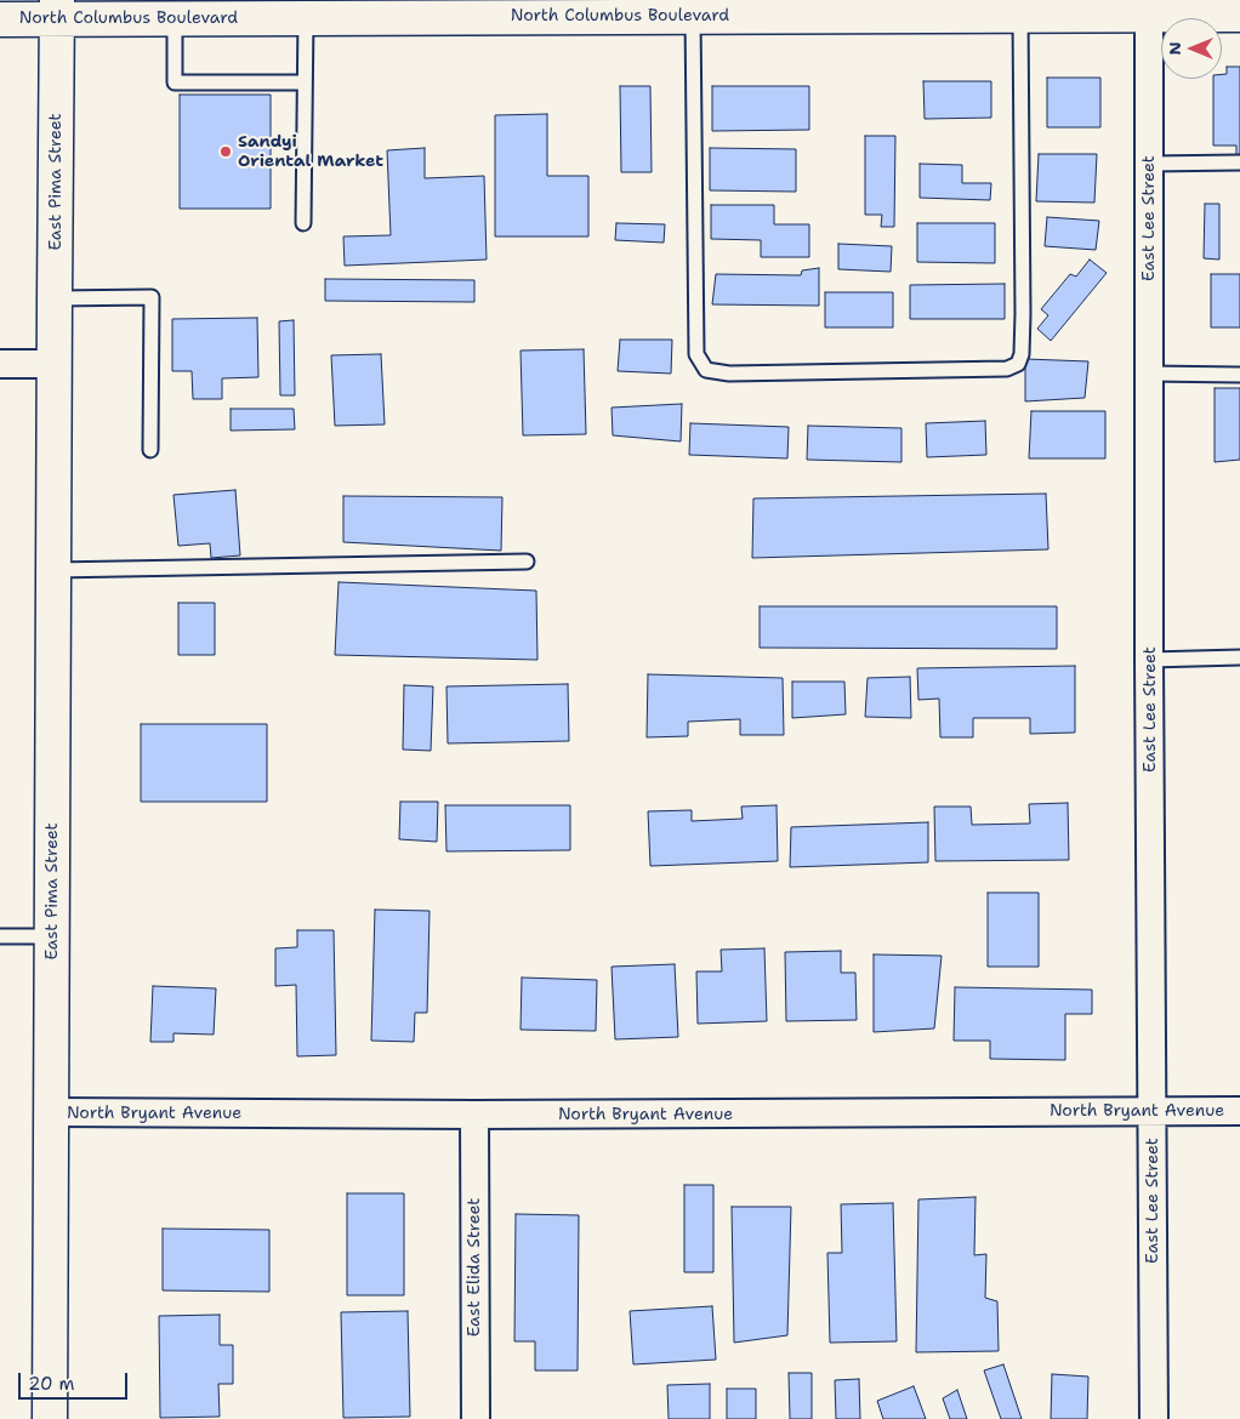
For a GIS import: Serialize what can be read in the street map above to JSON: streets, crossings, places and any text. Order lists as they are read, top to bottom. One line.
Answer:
{"streets":{"street":["North Columbus Boulevard","East Pima Street","East Lee Street","North Bryant Avenue","East Elida Street"]},"crossings":[["North Columbus Boulevard","East Pima Street"],["North Columbus Boulevard","East Lee Street"],["East Pima Street","North Bryant Avenue"],["East Lee Street","North Bryant Avenue"],["North Bryant Avenue","East Elida Street"]],"places":["Sandyi Oriental Market"],"scale_bar":"20 m","north":"left"}
